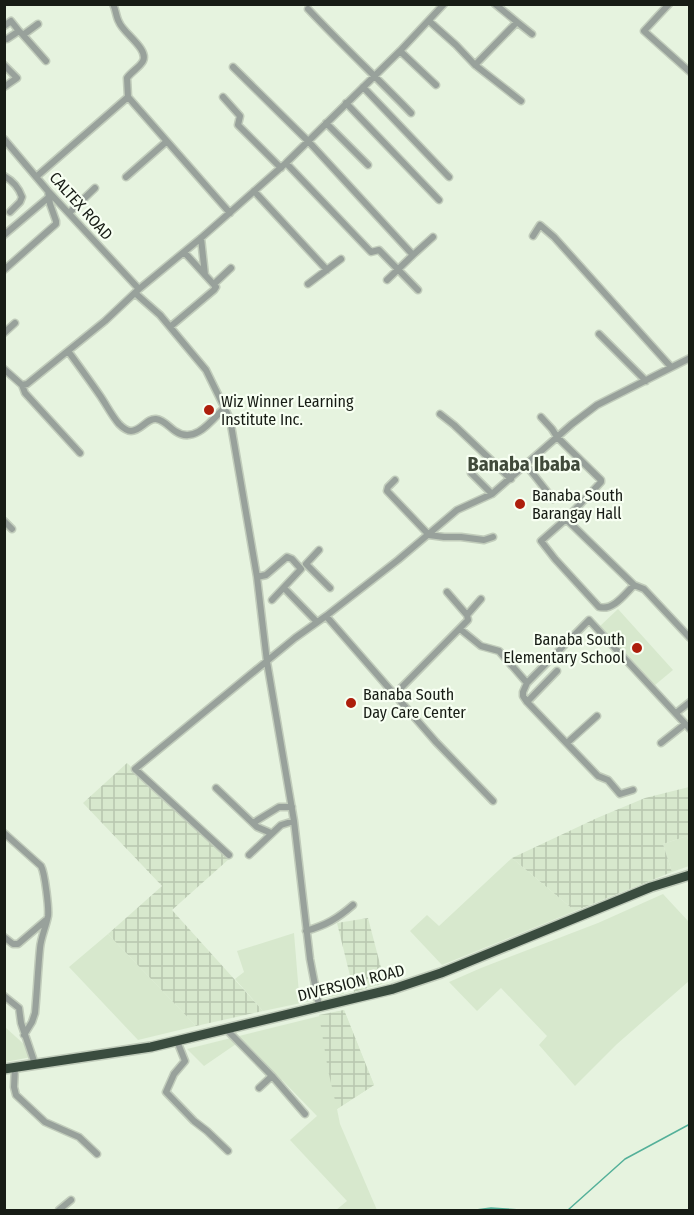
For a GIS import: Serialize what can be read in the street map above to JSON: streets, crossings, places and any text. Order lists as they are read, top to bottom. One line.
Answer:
{"streets":{"highway":["DIVERSION ROAD"],"street":["CALTEX ROAD"]},"crossings":[["CALTEX ROAD","DIVERSION ROAD"]],"districts":["Banaba Ibaba"],"places":["Wiz Winner Learning Institute Inc.","Banaba South Barangay Hall","Banaba South Elementary School","Banaba South Day Care Center"]}
